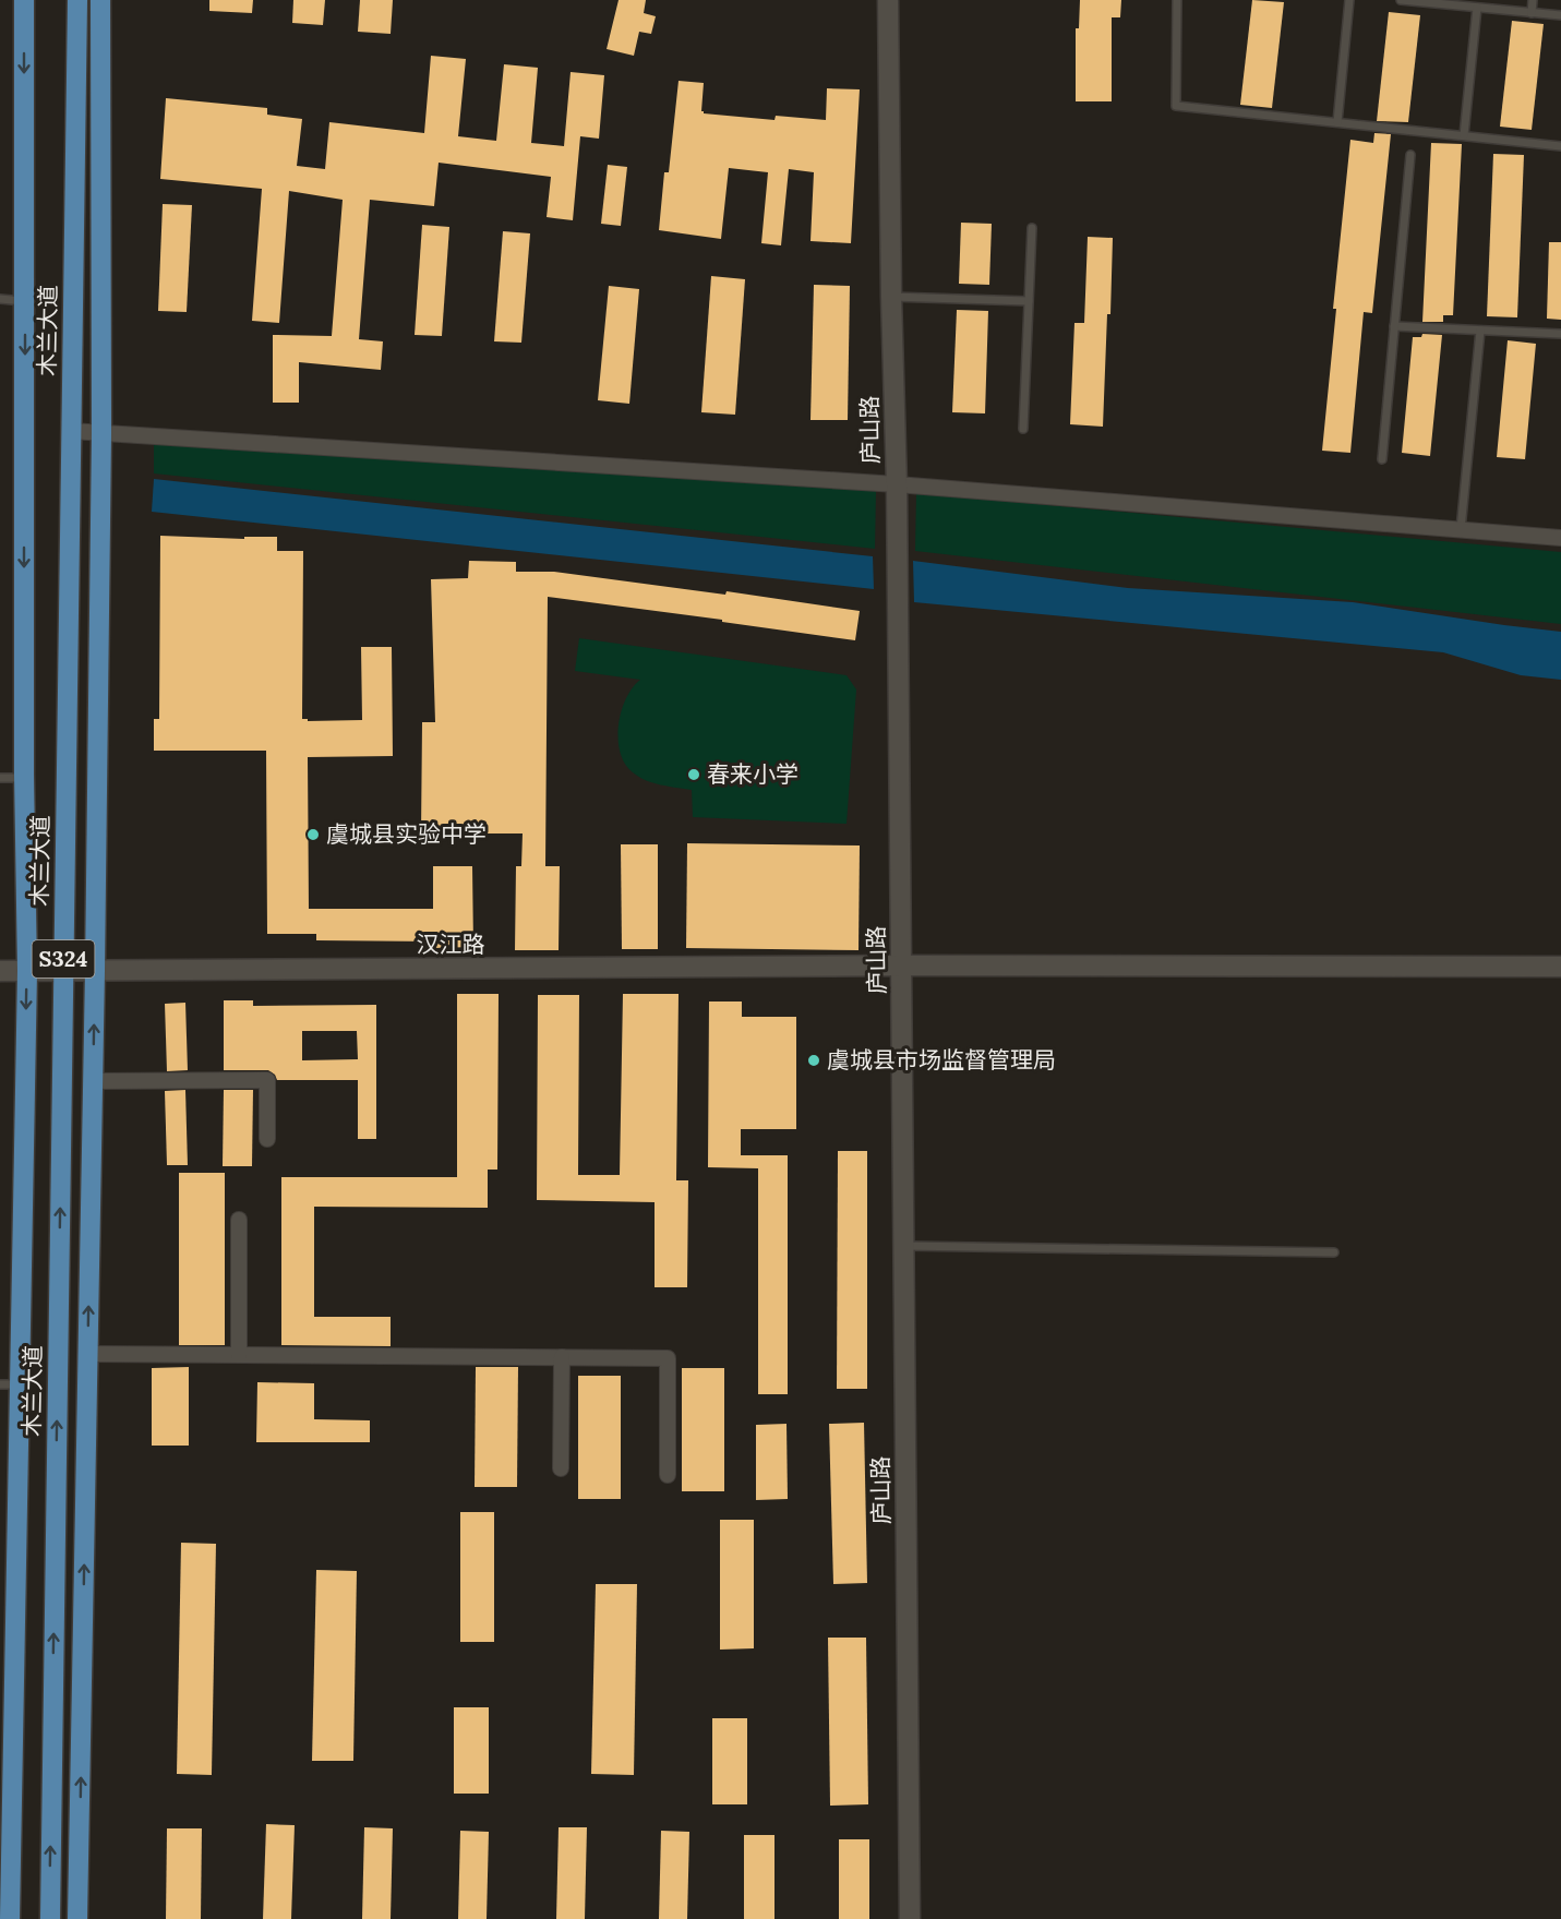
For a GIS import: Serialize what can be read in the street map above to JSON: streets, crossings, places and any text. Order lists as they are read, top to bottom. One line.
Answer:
{"streets":{"main road":["木兰大道","S324"],"street":["庐山路","汉江路"]},"crossings":[["木兰大道","汉江路"],["庐山路","汉江路"]],"places":["春来小学","虞城县实验中学","虞城县市场监督管理局"]}
